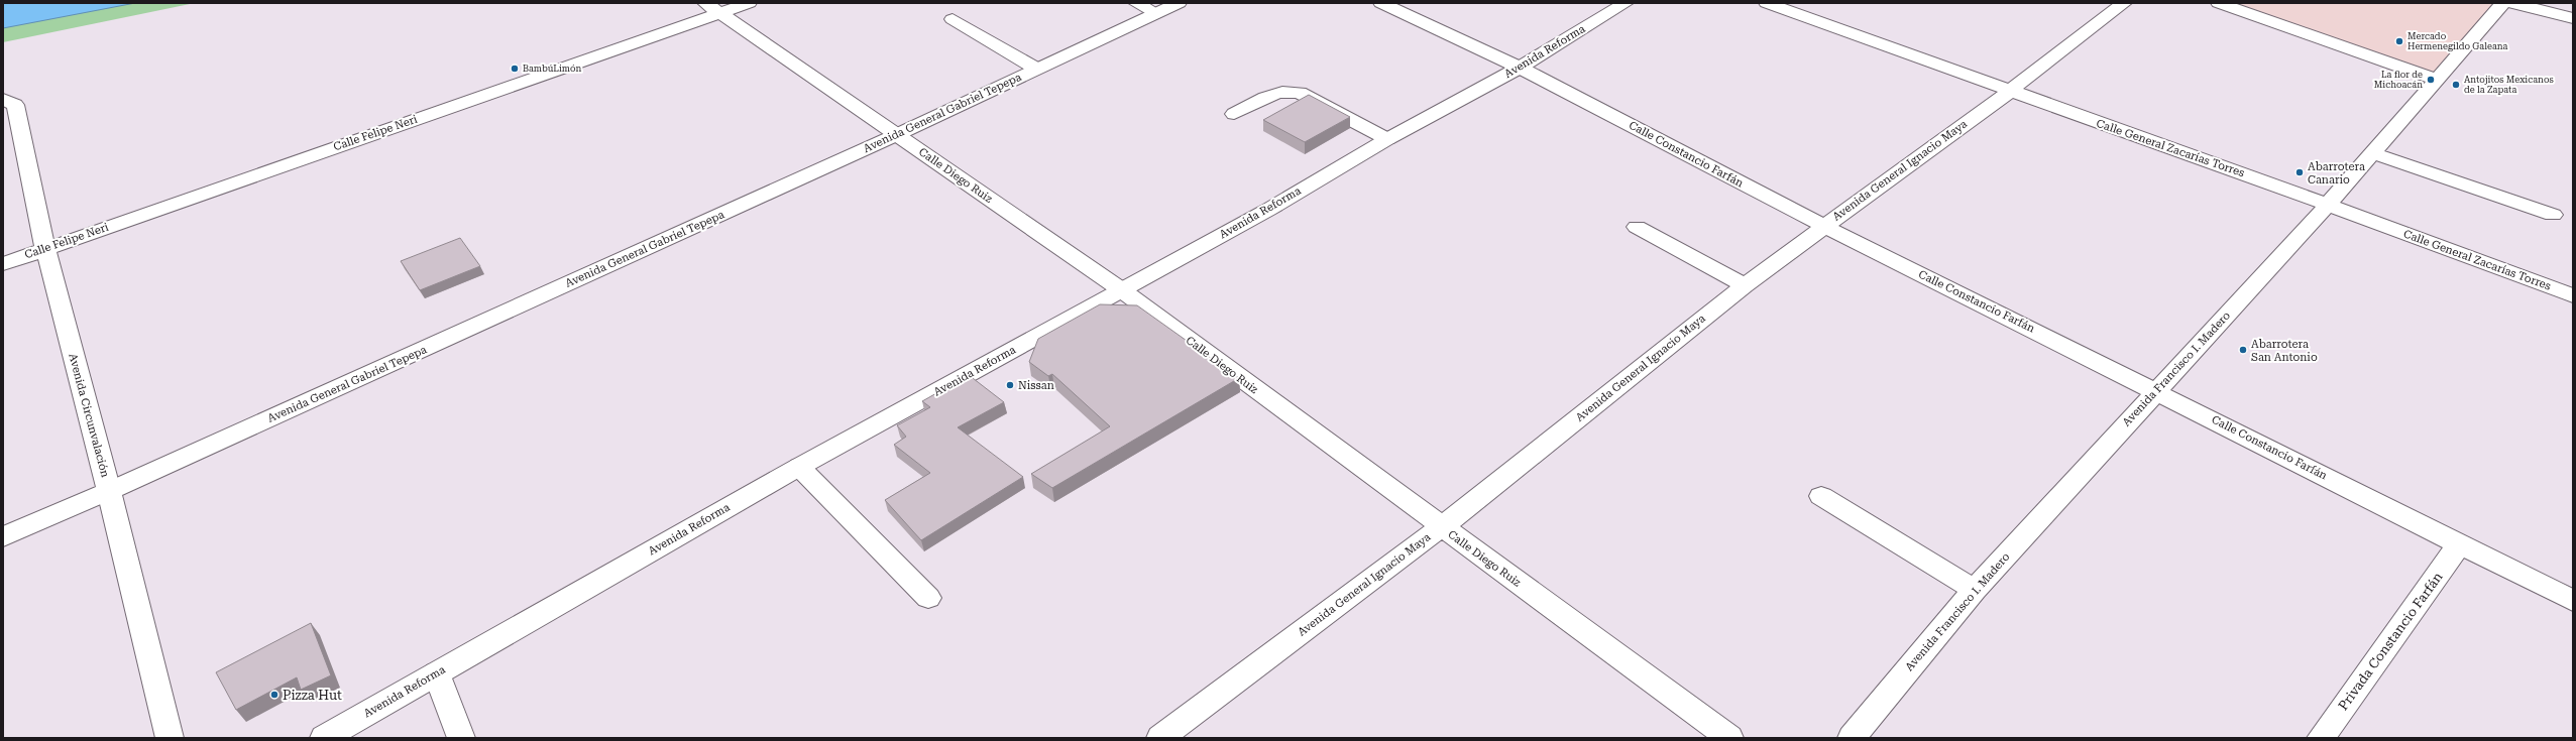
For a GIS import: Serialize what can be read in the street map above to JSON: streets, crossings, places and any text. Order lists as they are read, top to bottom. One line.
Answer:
{"streets":{"street":["Avenida Reforma","Avenida General Gabriel Tepepa","Calle Felipe Neri","Calle General Zacarías Torres","Calle Constancio Farfán","Avenida General Ignacio Maya","Calle Diego Ruiz","Avenida Francisco I. Madero","Avenida Circunvalación","Privada Constancio Farfán"]},"crossings":[["Avenida Reforma","Calle Constancio Farfán"],["Avenida Reforma","Calle Diego Ruiz"],["Avenida General Gabriel Tepepa","Calle Diego Ruiz"],["Avenida General Gabriel Tepepa","Avenida Circunvalación"],["Calle Felipe Neri","Calle Diego Ruiz"],["Calle Felipe Neri","Avenida Circunvalación"],["Calle General Zacarías Torres","Avenida General Ignacio Maya"],["Calle General Zacarías Torres","Avenida Francisco I. Madero"],["Calle Constancio Farfán","Avenida General Ignacio Maya"],["Calle Constancio Farfán","Avenida Francisco I. Madero"],["Calle Constancio Farfán","Privada Constancio Farfán"],["Avenida General Ignacio Maya","Calle Diego Ruiz"]],"places":["Mercado Hermenegildo Galeana","BambúLimón","La flor de Michoacán","Antojitos Mexicanos de la Zapata","Abarrotera Canario","Abarrotera San Antonio","Nissan","Pizza Hut"]}
